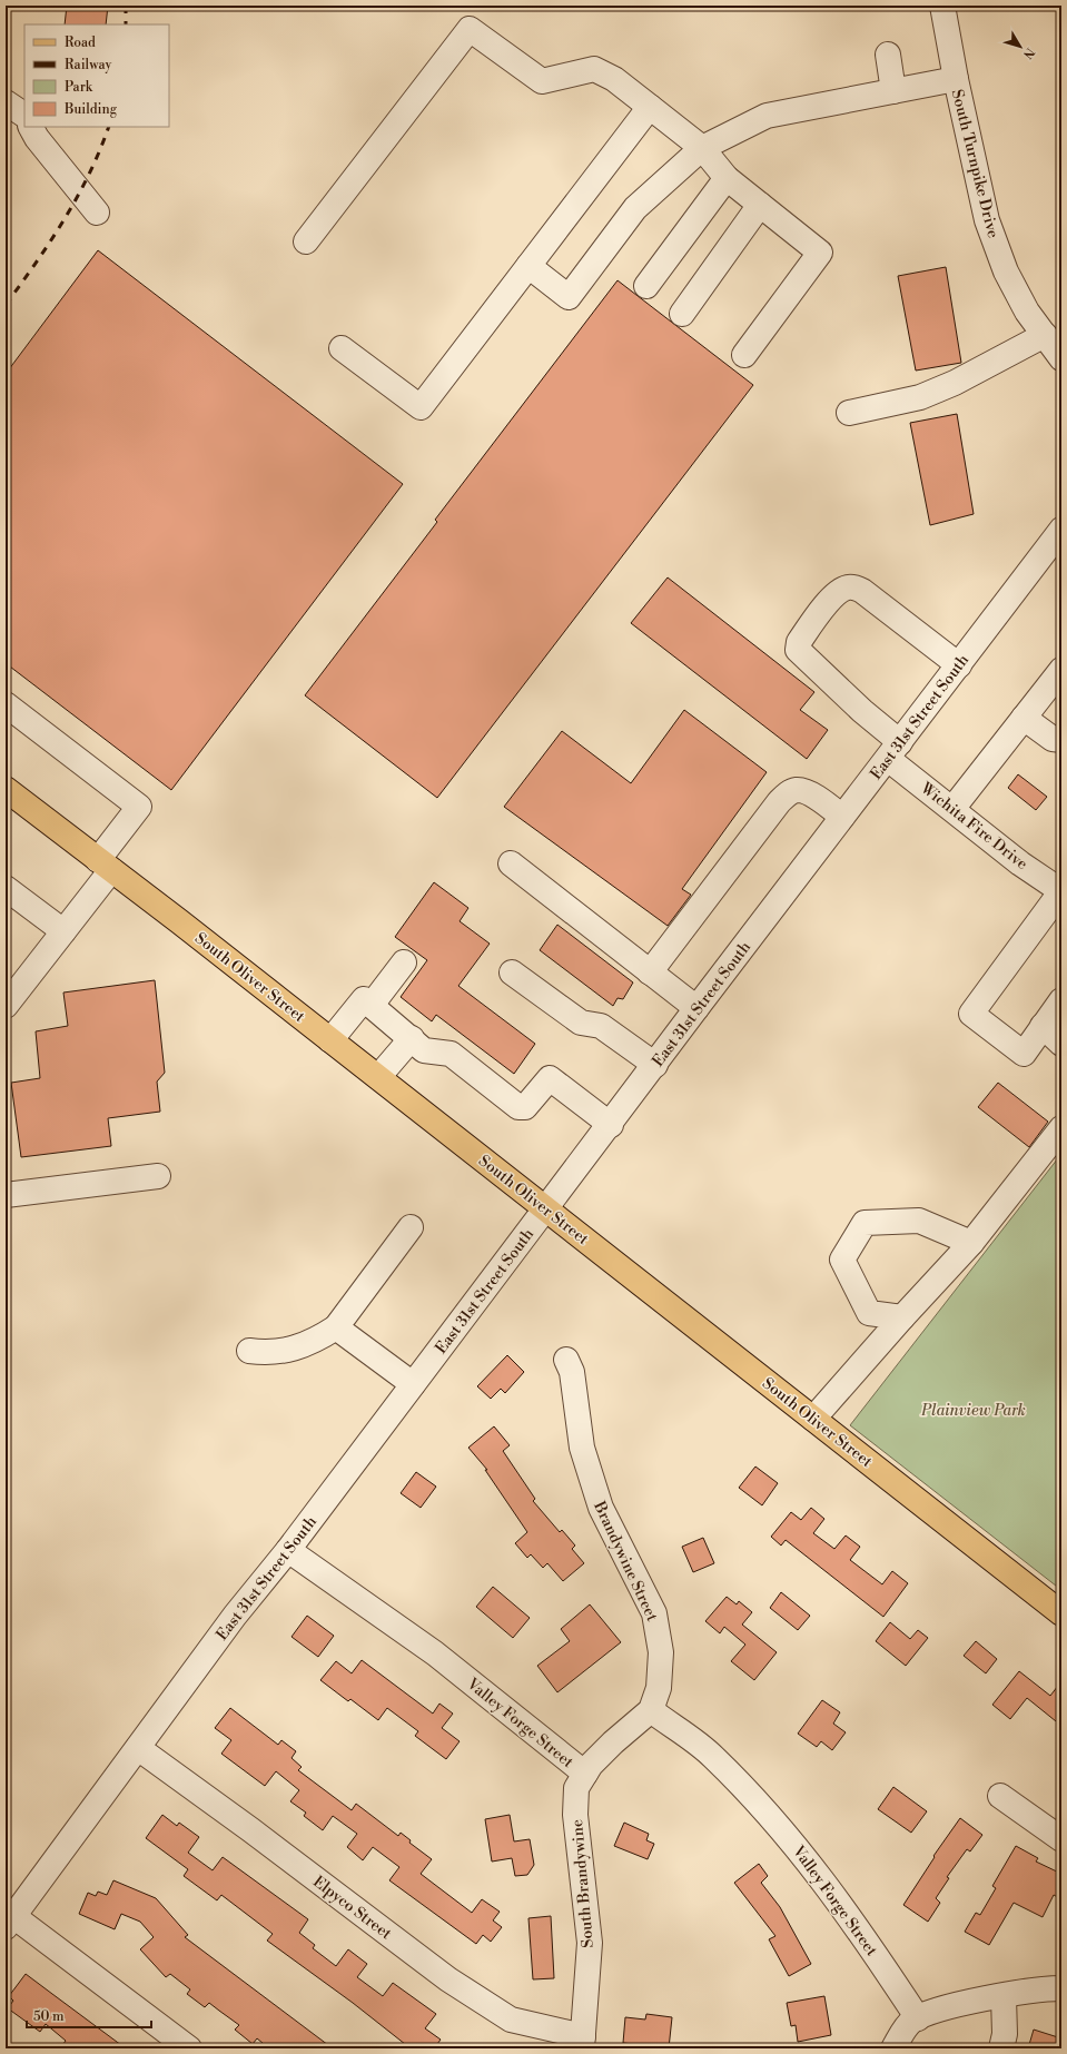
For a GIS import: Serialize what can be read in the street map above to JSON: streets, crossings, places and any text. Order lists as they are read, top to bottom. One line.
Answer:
{"streets":{"main road":["South Oliver Street"],"street":["South Turnpike Drive","East 31st Street South","Wichita Fire Drive","Brandywine Street","Valley Forge Street","South Brandywine","Elpyco Street"]},"crossings":[["East 31st Street South","Wichita Fire Drive"],["East 31st Street South","South Oliver Street"],["East 31st Street South","Valley Forge Street"],["East 31st Street South","Elpyco Street"],["Brandywine Street","Valley Forge Street"],["Valley Forge Street","South Brandywine"],["South Brandywine","Elpyco Street"]],"parks":["Plainview Park"],"legend":["Road","Railway","Park","Building"],"scale_bar":"50 m","north":"bottom right"}
